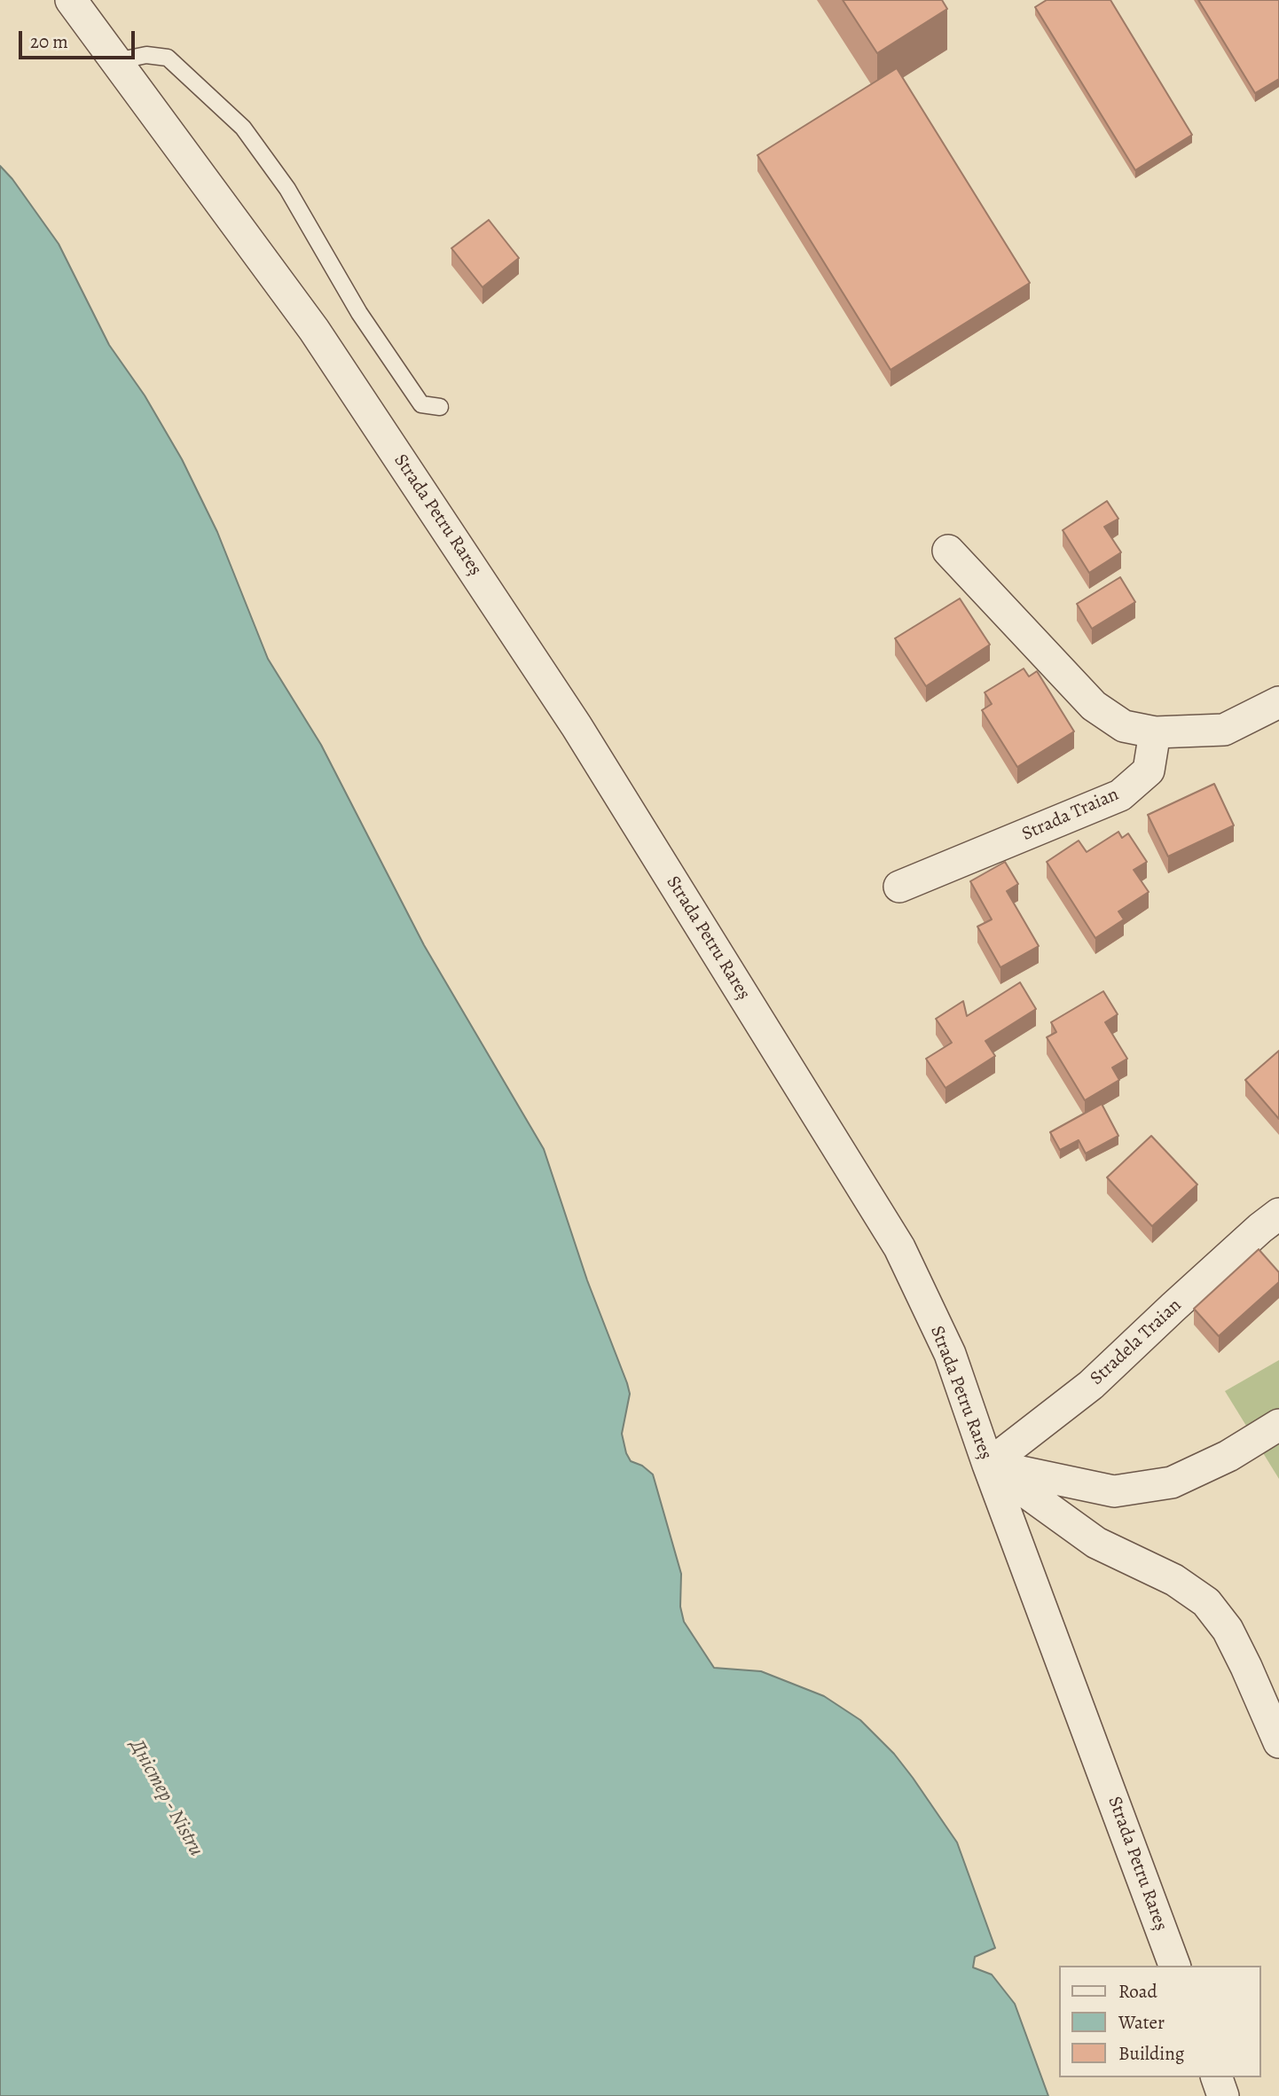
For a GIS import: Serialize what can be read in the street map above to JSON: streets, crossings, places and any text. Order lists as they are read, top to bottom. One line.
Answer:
{"streets":{"street":["Strada Petru Rareș","Strada Traian","Stradela Traian"]},"crossings":[["Strada Petru Rareș","Stradela Traian"]],"water":["Дністер - Nistru"],"legend":["Road","Water","Building"],"scale_bar":"20 m"}
